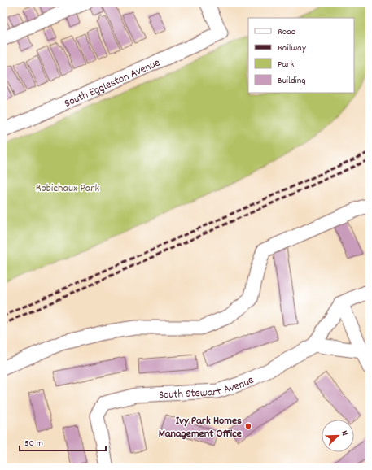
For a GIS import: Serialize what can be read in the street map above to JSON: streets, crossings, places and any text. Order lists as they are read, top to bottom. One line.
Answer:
{"streets":{"street":["South Eggleston Avenue","South Stewart Avenue"]},"parks":["Robichaux Park"],"places":["Ivy Park Homes Management Office"],"legend":["Road","Railway","Park","Building"],"scale_bar":"50 m","north":"top right"}
